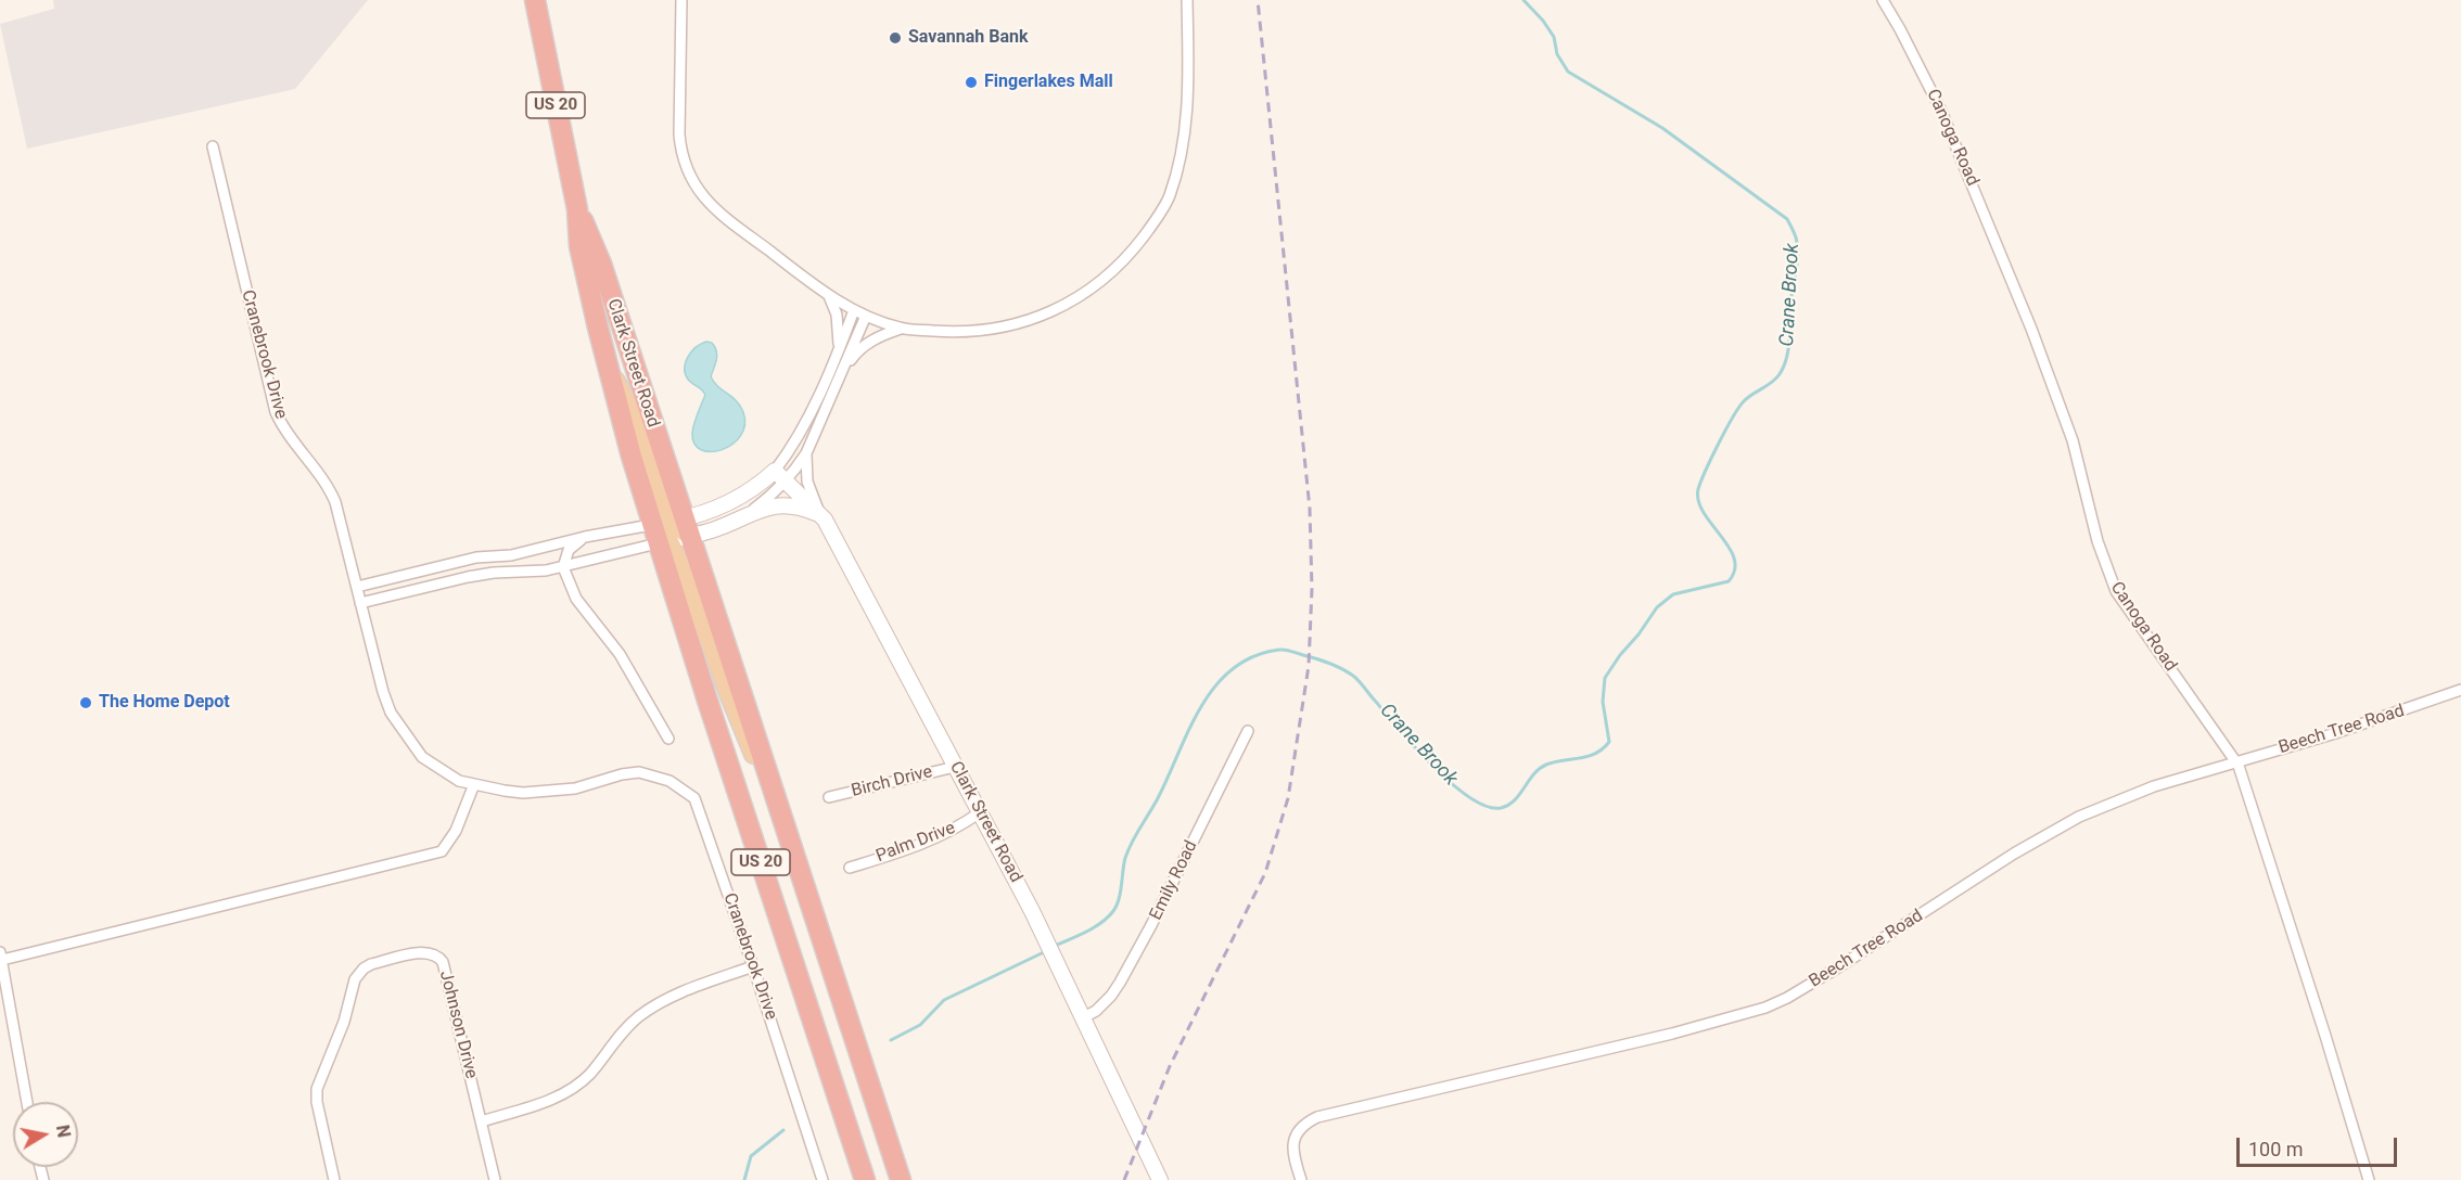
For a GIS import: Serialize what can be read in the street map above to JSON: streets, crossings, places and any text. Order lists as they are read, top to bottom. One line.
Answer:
{"streets":{"highway":["US 20","Clark Street Road"],"street":["Canoga Road","Cranebrook Drive","Beech Tree Road","Birch Drive","Palm Drive","Emily Road","Johnson Drive"]},"crossings":[["US 20","Clark Street Road"],["Canoga Road","Beech Tree Road"],["Clark Street Road","Birch Drive"],["Clark Street Road","Palm Drive"],["Clark Street Road","Emily Road"]],"water":["Crane Brook"],"places":["Savannah Bank","Fingerlakes Mall","The Home Depot"],"scale_bar":"100 m","north":"right"}
